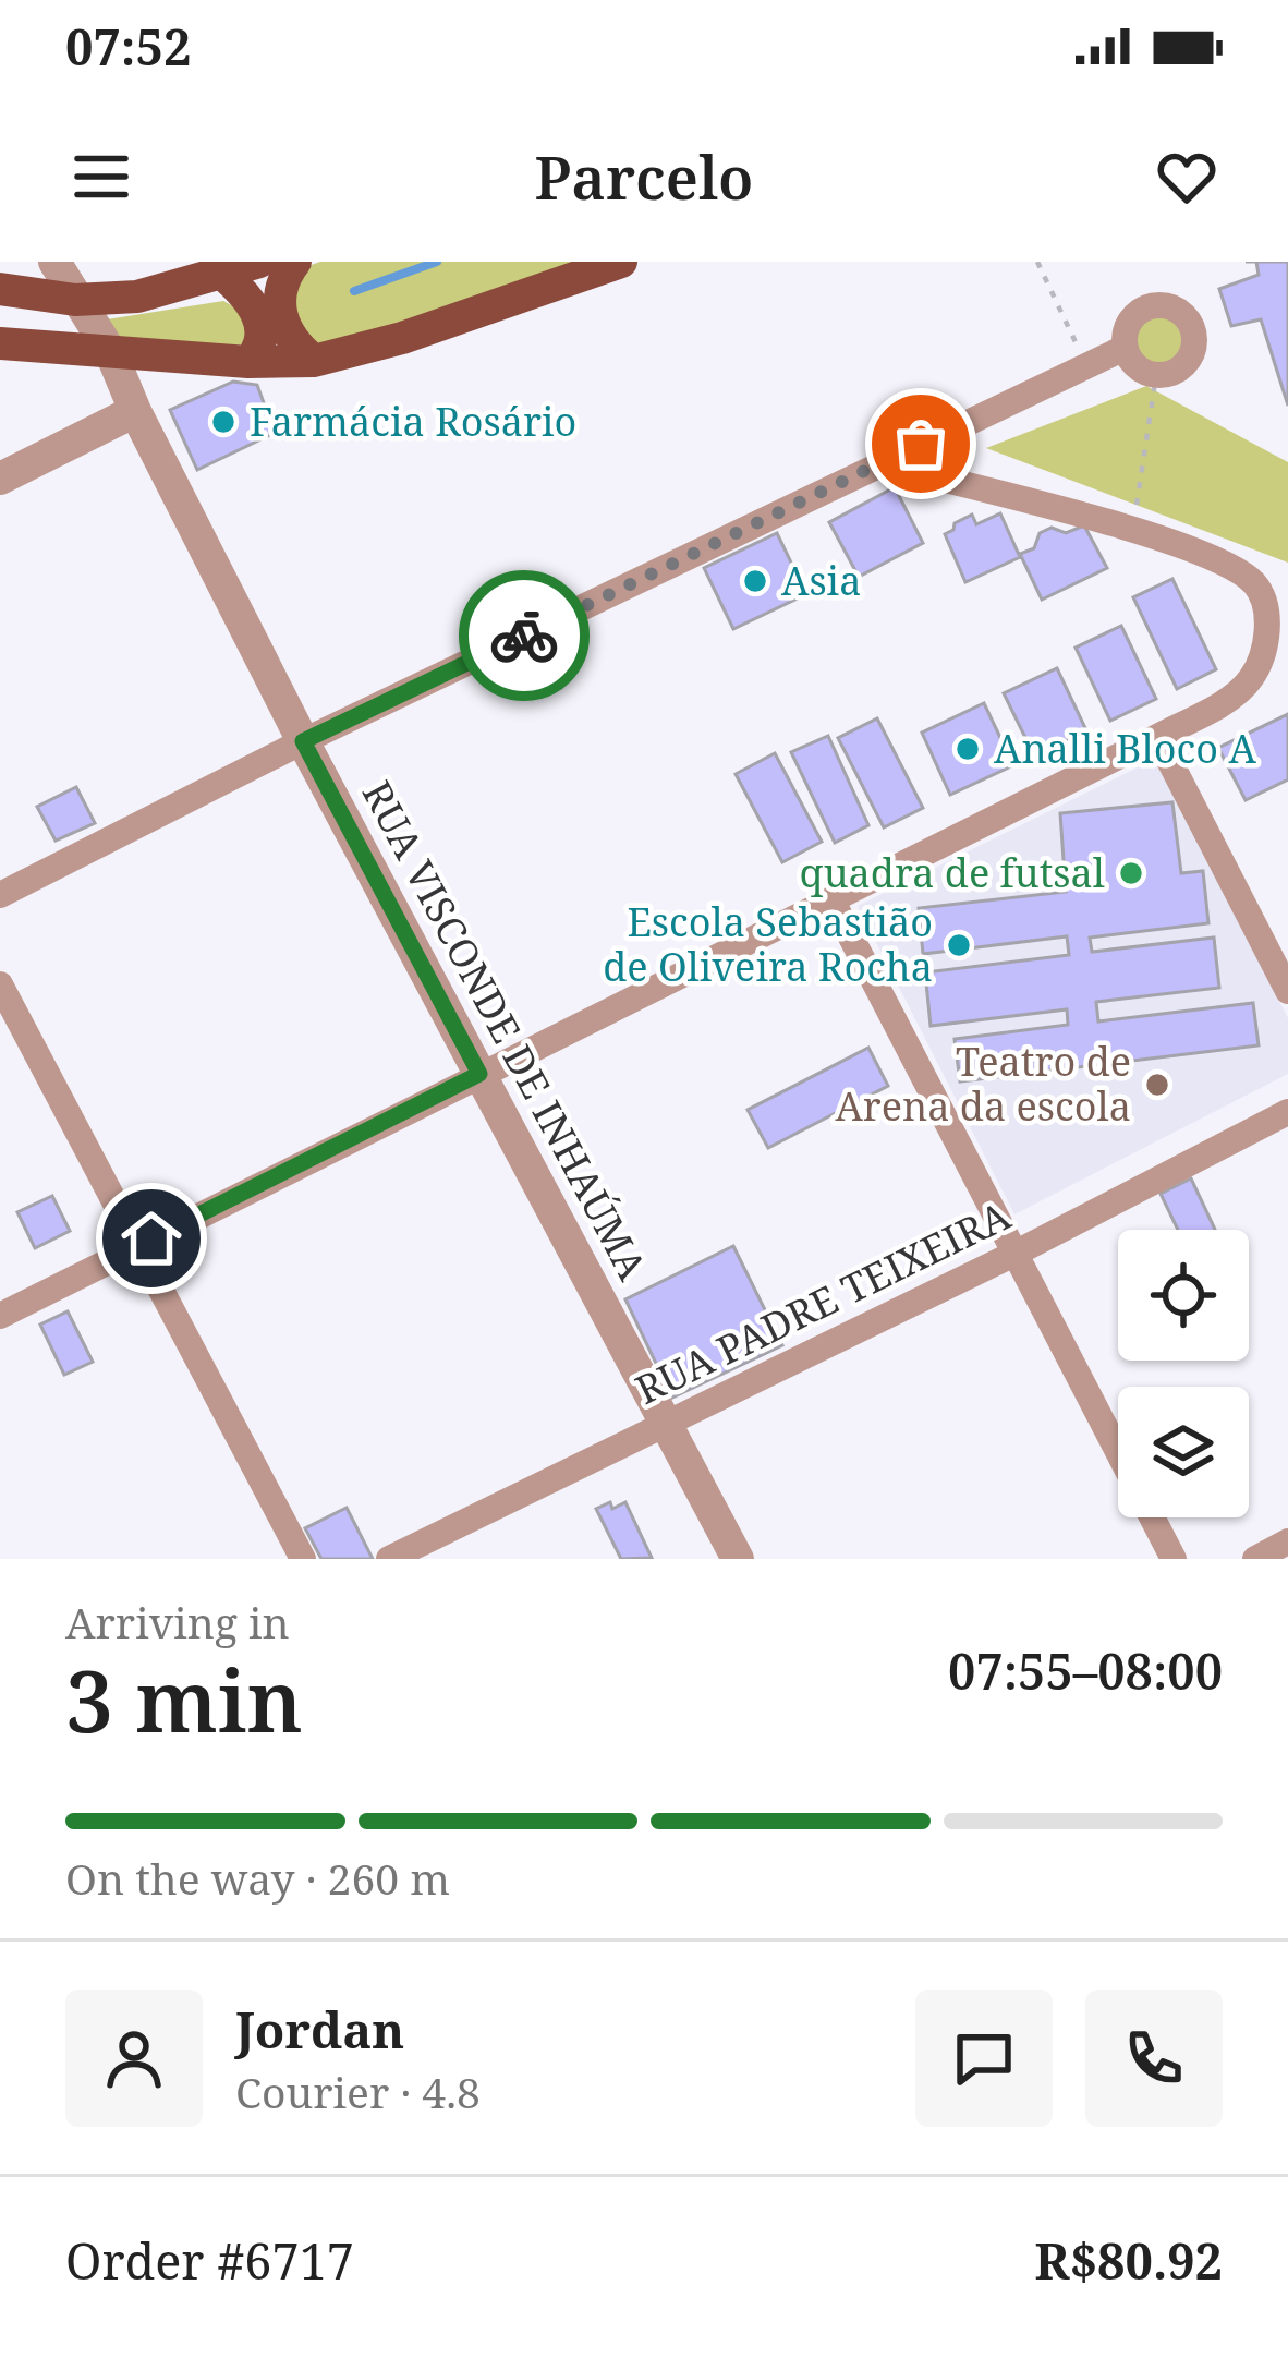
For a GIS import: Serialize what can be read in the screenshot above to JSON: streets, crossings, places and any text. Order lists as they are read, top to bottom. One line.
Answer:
{"streets":{"street":["RUA VISCONDE DE INHAÚMA","RUA PADRE TEIXEIRA"]},"crossings":[["RUA VISCONDE DE INHAÚMA","RUA PADRE TEIXEIRA"]],"places":["Farmácia Rosário","Asia","Analli Bloco A","quadra de futsal","Escola Sebastião de Oliveira Rocha","Teatro de Arena da escola"],"page":{"status":"07:52","header":"Parcelo","heading":["3 min","Arriving in","07:55–08:00"],"panel":["Jordan","Courier · 4.8","Order #6717","R$80.92"],"bar":"On the way · 260 m"}}
